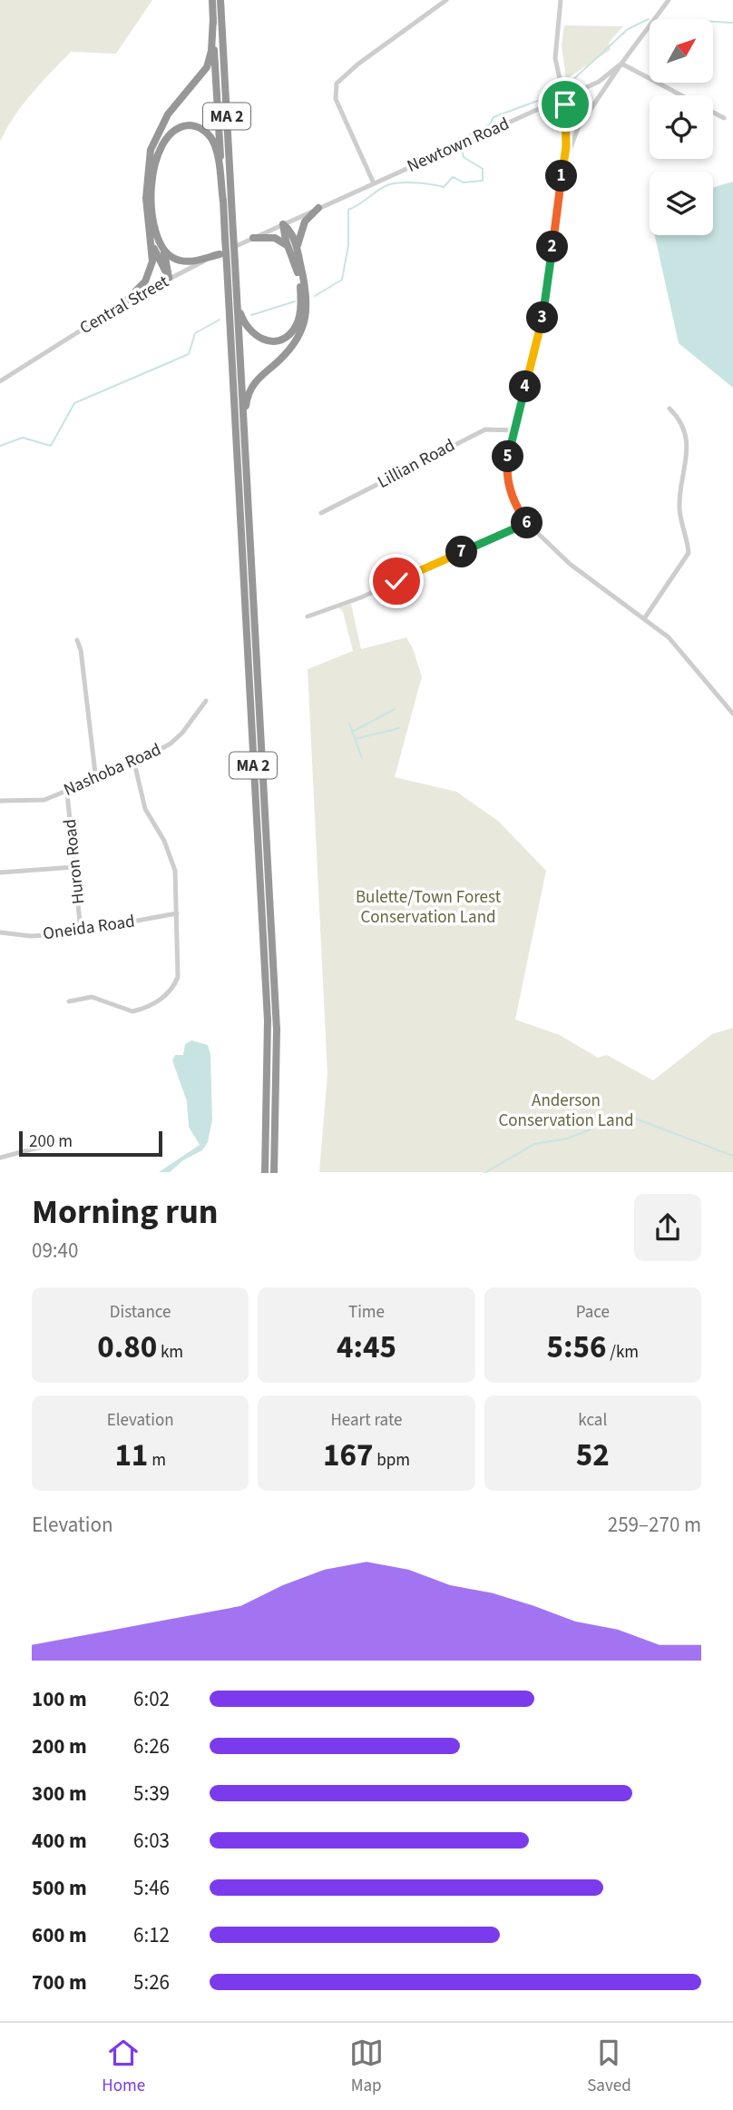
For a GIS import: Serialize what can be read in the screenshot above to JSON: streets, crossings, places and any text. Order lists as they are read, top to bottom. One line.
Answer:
{"streets":{"highway":["MA 2"],"street":["Newtown Road","Central Street","Lillian Road","Nashoba Road","Huron Road","Oneida Road"]},"crossings":[["Newtown Road","Central Street"],["Nashoba Road","Huron Road"],["Huron Road","Oneida Road"]],"parks":["Bulette/Town Forest Conservation Land","Anderson Conservation Land"],"scale_bar":"200 m","north":"top right","page":{"pins":["1","2","3","4","5","6","7"],"scale":"200 m","heading":["Morning run","09:40"],"stats":[["Distance","0.80 km"],["Time","4:45"],["Pace","5:56 /km"],["Elevation","11 m"],["Heart rate","167 bpm"],["kcal","52"]],"chart":["Elevation","259–270 m"],"list":[{"name":"100 m","note":"6:02"},{"name":"200 m","note":"6:26"},{"name":"300 m","note":"5:39"},{"name":"400 m","note":"6:03"},{"name":"500 m","note":"5:46"},{"name":"600 m","note":"6:12"},{"name":"700 m","note":"5:26"}],"tabs":["Home","Map","Saved"]}}
